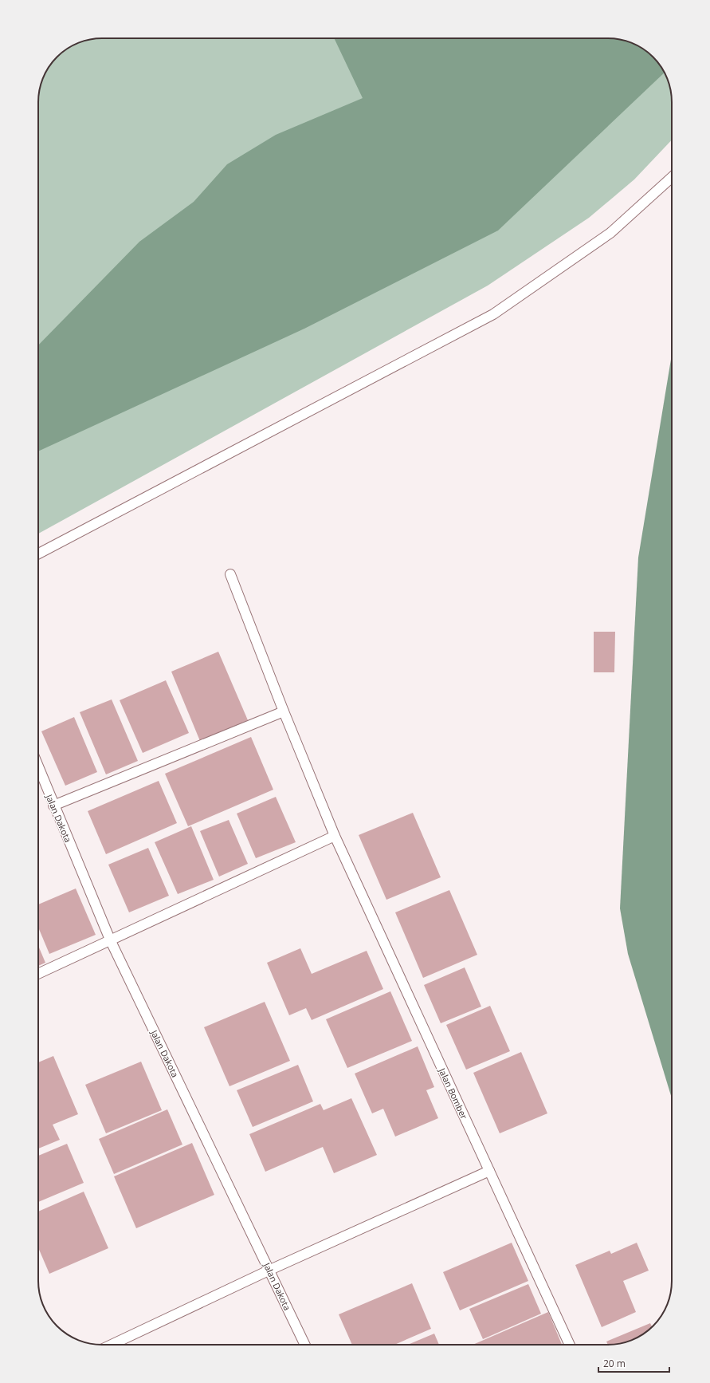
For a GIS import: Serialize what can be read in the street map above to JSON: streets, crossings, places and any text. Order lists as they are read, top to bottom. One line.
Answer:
{"streets":{"lane":["Jalan Dakota","Jalan Bomber"]},"scale_bar":"20 m"}
